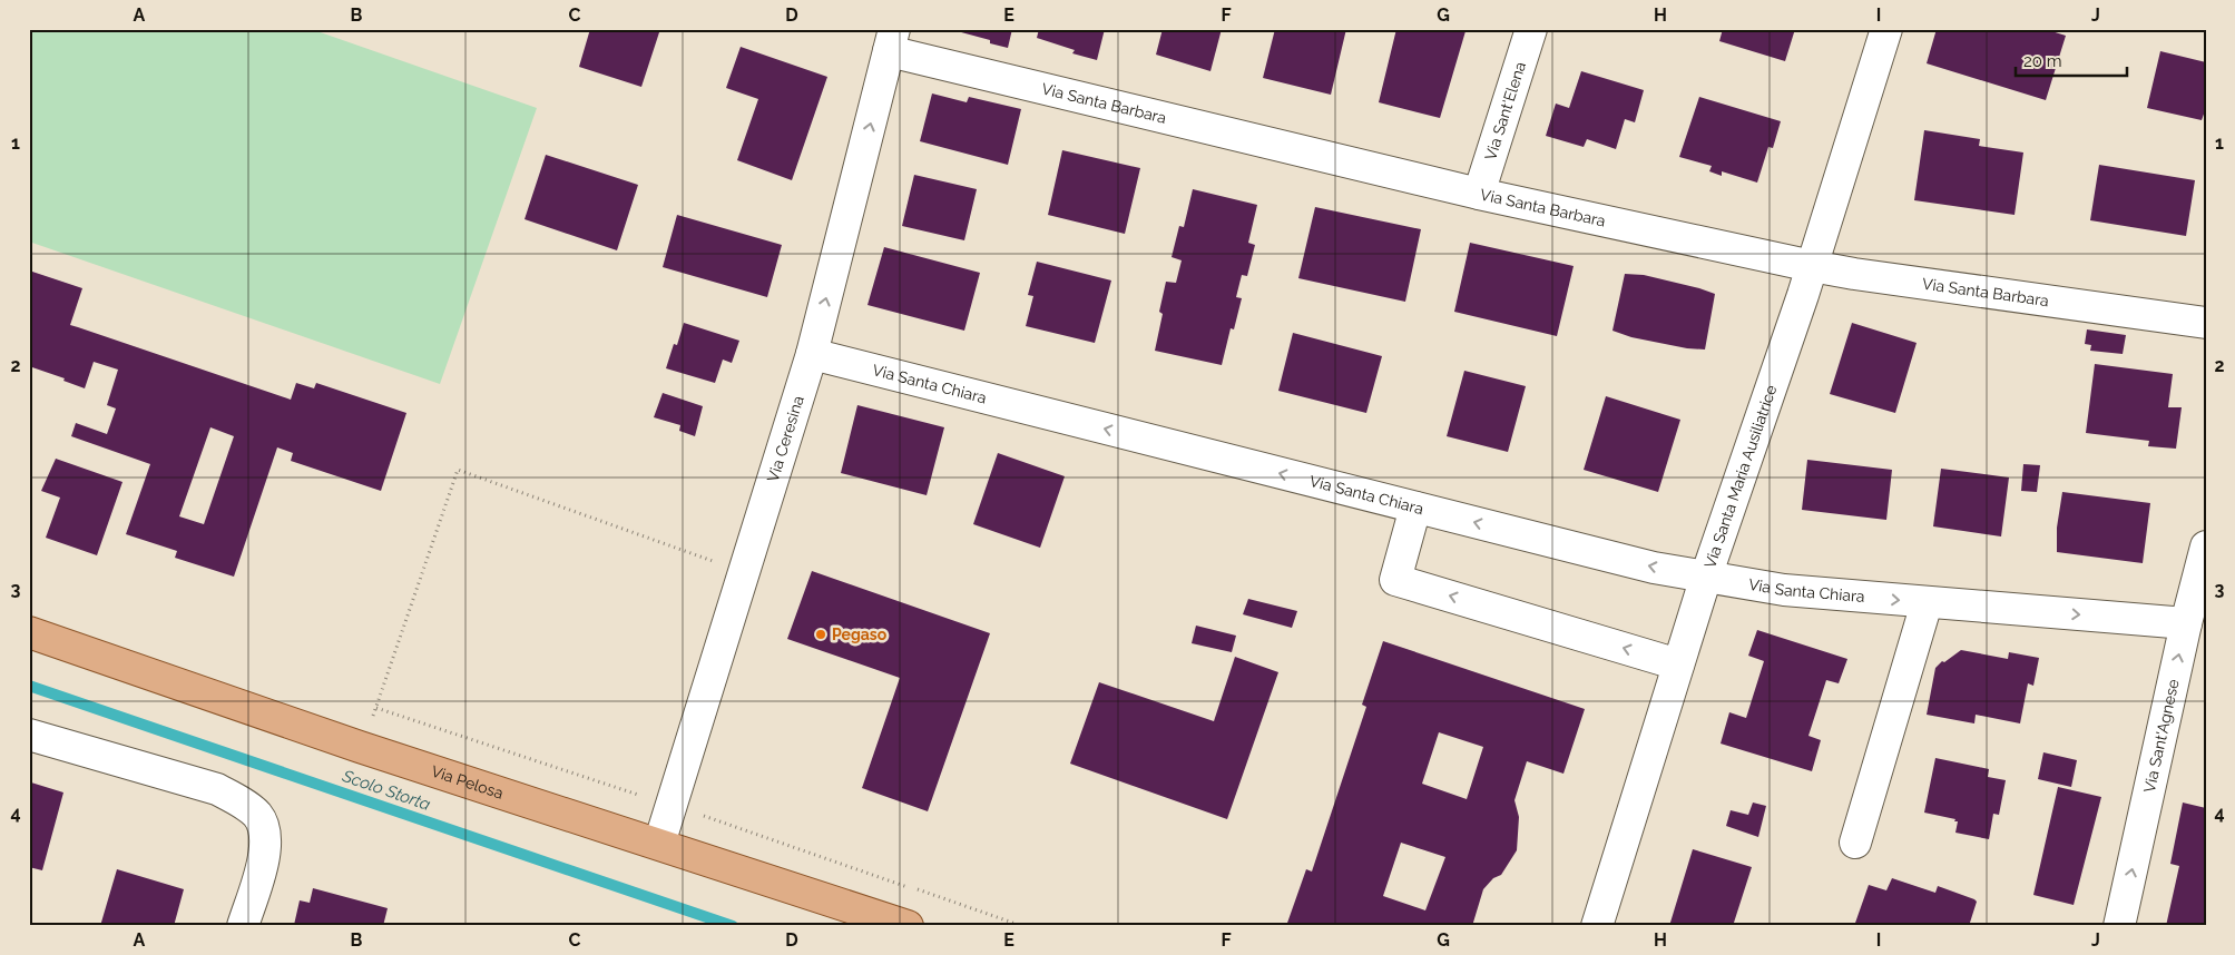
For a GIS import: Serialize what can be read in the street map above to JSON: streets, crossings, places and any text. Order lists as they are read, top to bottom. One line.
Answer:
{"streets":{"main road":["Via Pelosa"],"street":["Via Santa Barbara","Via Sant'Elena","Via Santa Chiara","Via Ceresina","Via Santa Maria Ausiliatrice","Via Sant'Agnese"]},"crossings":[["Via Santa Barbara","Via Sant'Elena"],["Via Santa Barbara","Via Ceresina"],["Via Santa Barbara","Via Santa Maria Ausiliatrice"],["Via Santa Chiara","Via Ceresina"],["Via Santa Chiara","Via Santa Maria Ausiliatrice"],["Via Santa Chiara","Via Sant'Agnese"],["Via Ceresina","Via Pelosa"]],"one_way":["Via Ceresina"],"water":["Scolo Storta"],"places":["Pegaso"],"scale_bar":"20 m","grid":{"columns":["A","B","C","D","E","F","G","H","I","J"],"rows":["1","2","3","4"]}}
